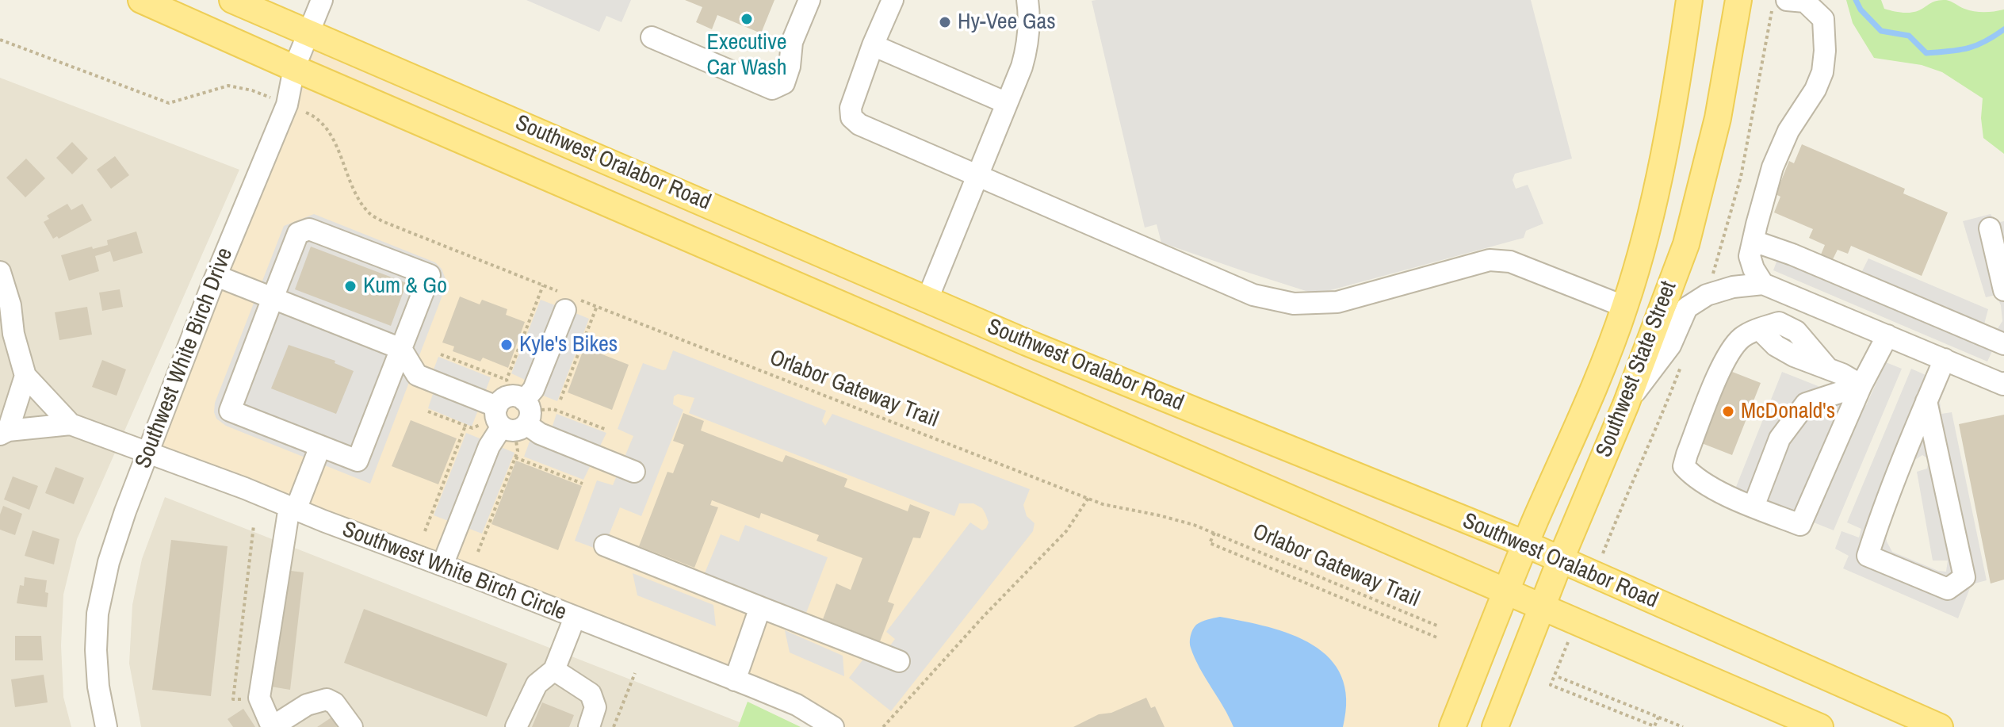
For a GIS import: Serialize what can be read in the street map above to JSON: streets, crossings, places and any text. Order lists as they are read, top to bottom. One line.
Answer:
{"streets":{"main road":["Southwest Oralabor Road","Southwest State Street"],"street":["Southwest White Birch Drive","Southwest White Birch Circle"],"path":["Orlabor Gateway Trail"]},"crossings":[["Southwest Oralabor Road","Southwest White Birch Drive"],["Southwest Oralabor Road","Southwest State Street"],["Southwest White Birch Drive","Orlabor Gateway Trail"],["Southwest White Birch Drive","Southwest White Birch Circle"]],"places":["Executive Car Wash","Hy-Vee Gas","Kum & Go","Kyle's Bikes","McDonald's"]}
